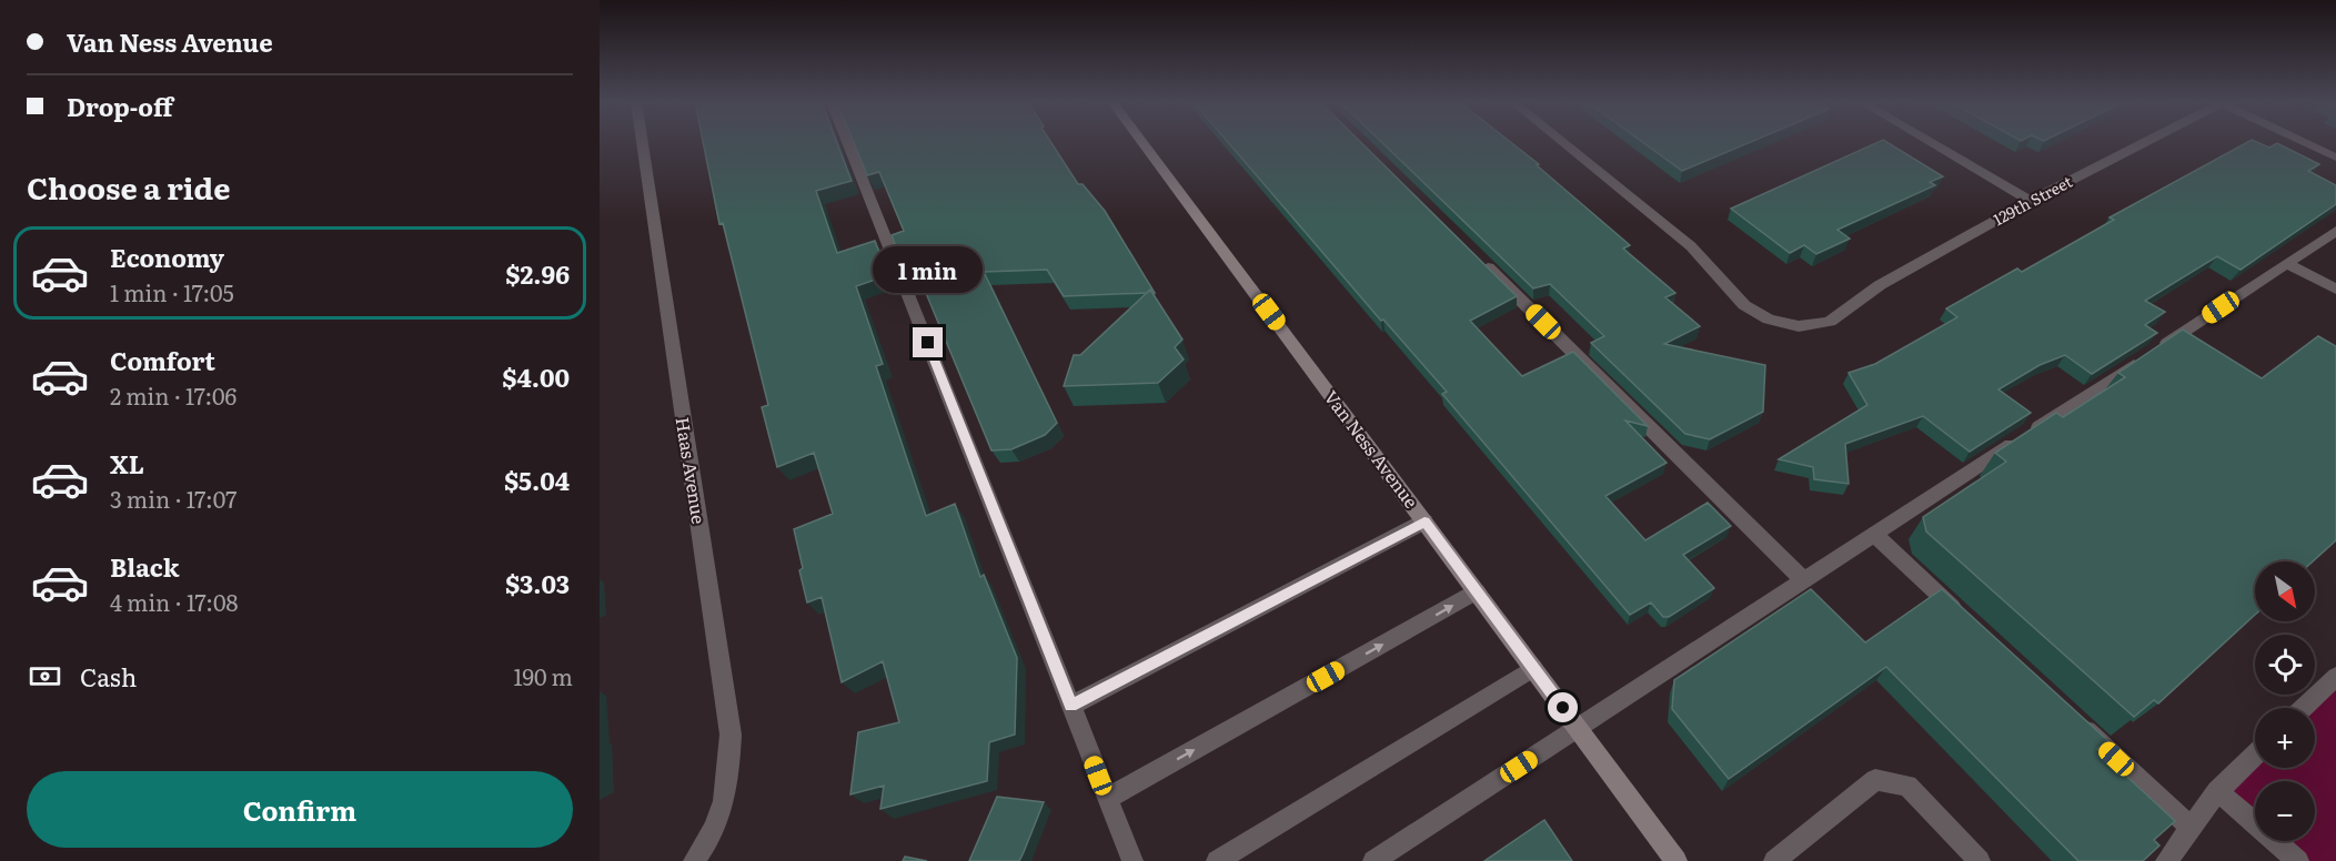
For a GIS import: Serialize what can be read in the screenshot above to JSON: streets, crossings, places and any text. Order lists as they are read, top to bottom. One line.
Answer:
{"streets":{"main road":["Van Ness Avenue"],"street":["129th Street","Haas Avenue"]},"north":"bottom right","page":{"banner":["Van Ness Avenue","Drop-off"],"heading":"Choose a ride","list":[{"name":"Economy","note":"1 min · 17:05","value":"$2.96"},{"name":"Comfort","note":"2 min · 17:06","value":"$4.00"},{"name":"XL","note":"3 min · 17:07","value":"$5.04"},{"name":"Black","note":"4 min · 17:08","value":"$3.03"}],"bubble":"1 min","map_buttons":["+","−"],"pay":["Cash","190 m"],"buttons":"Confirm"}}
